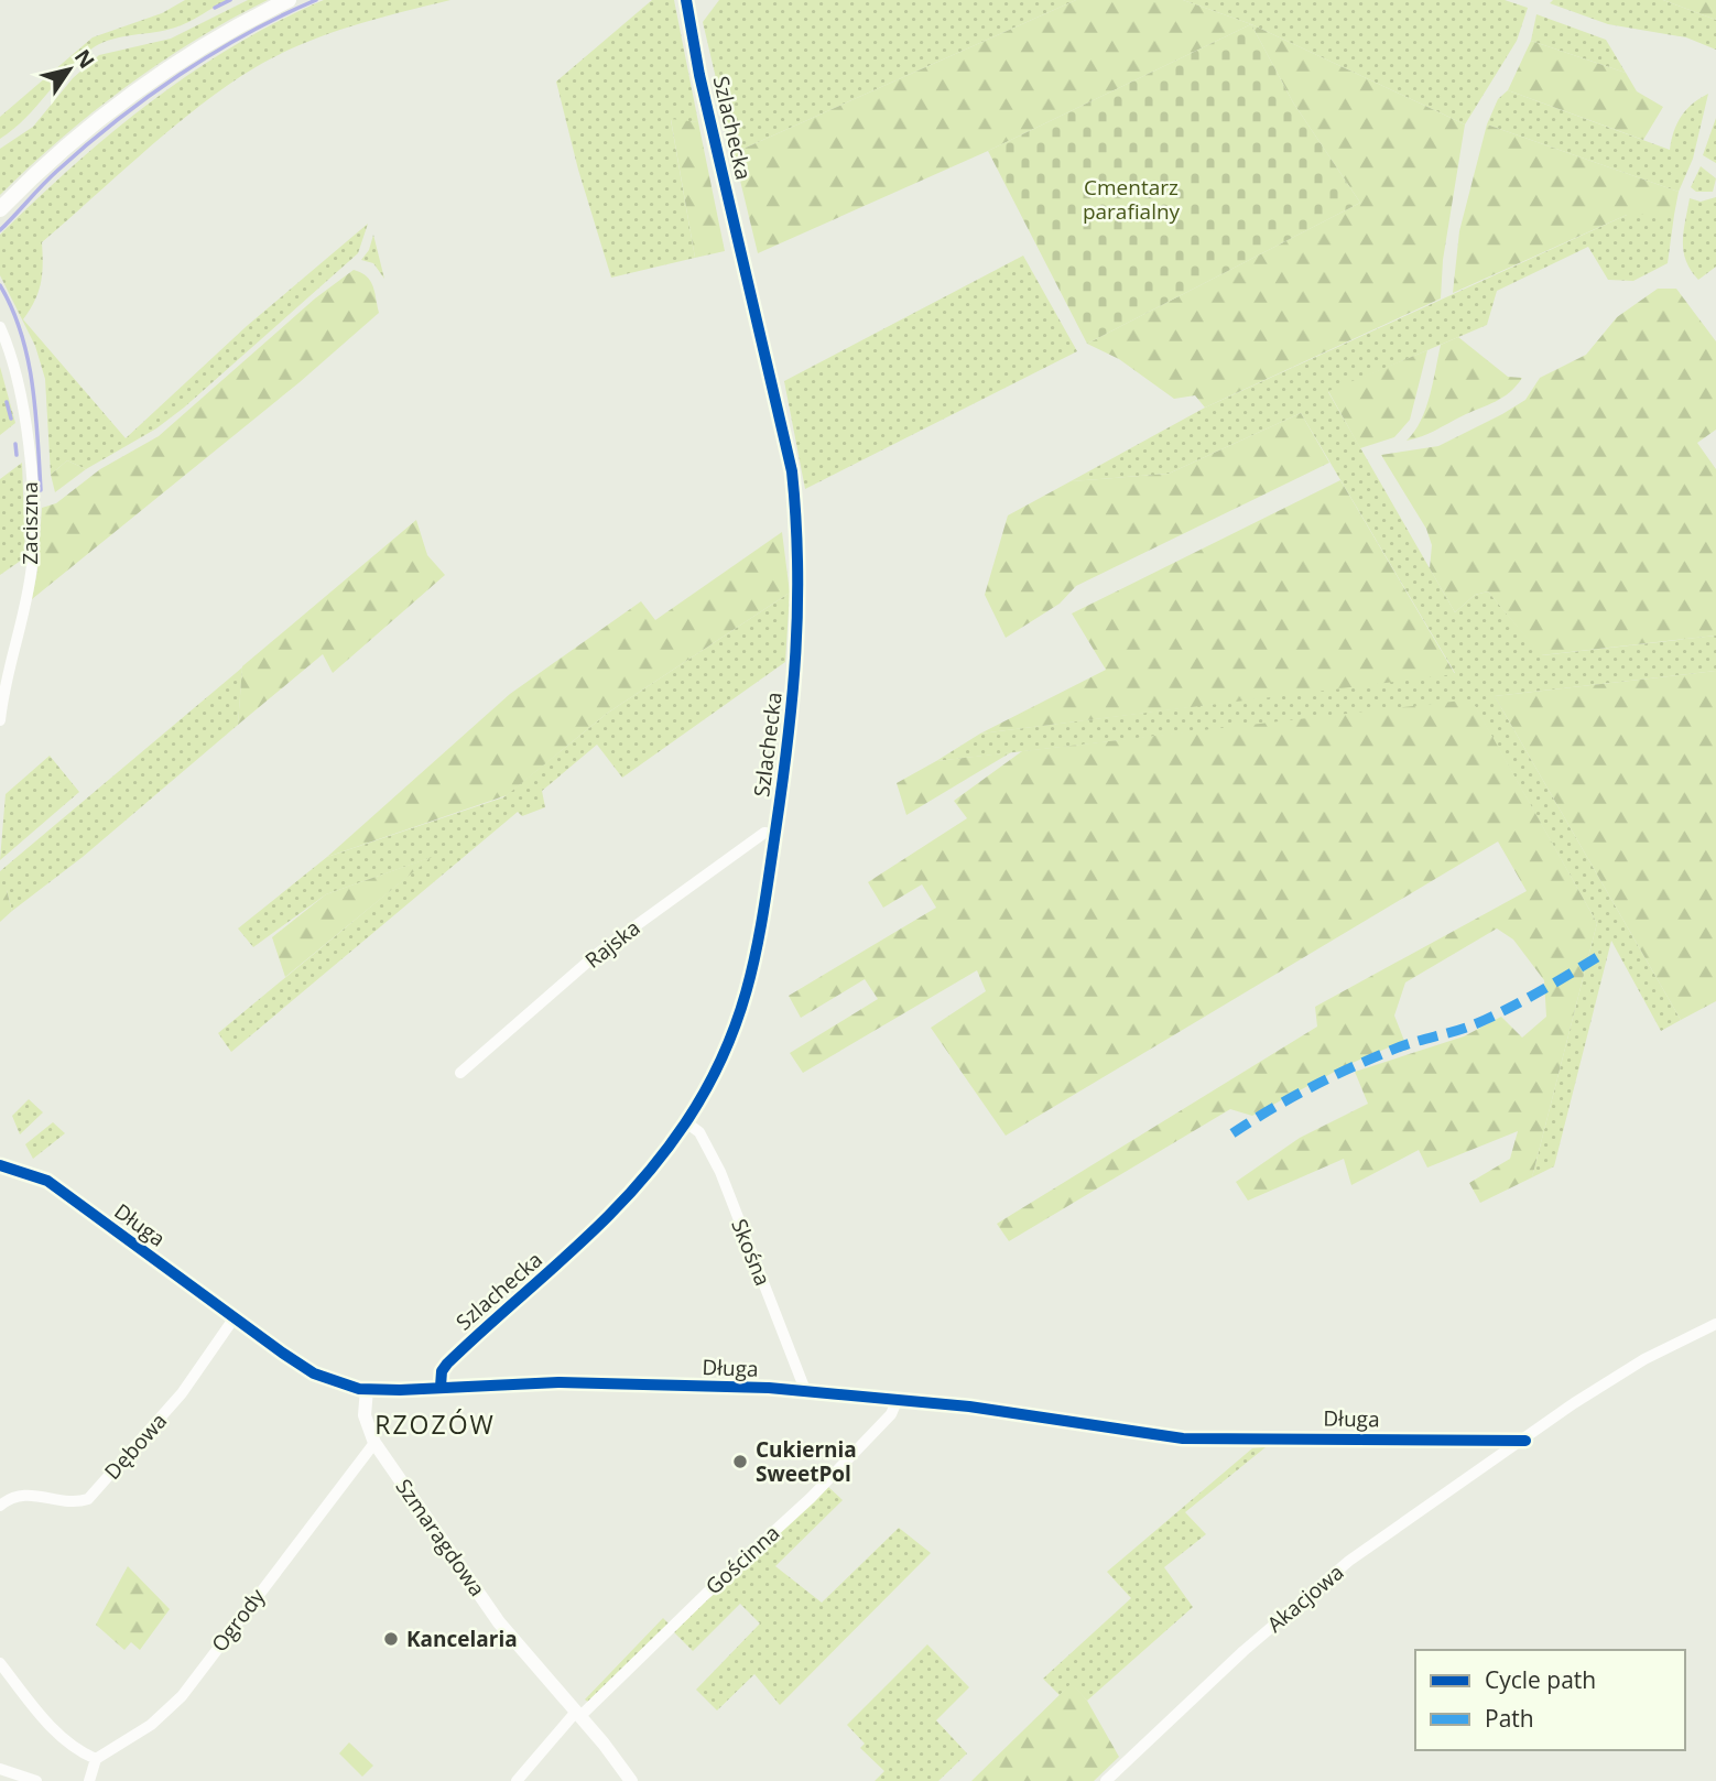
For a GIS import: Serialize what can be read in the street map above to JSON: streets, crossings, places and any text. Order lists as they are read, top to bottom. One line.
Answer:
{"streets":{"street":["Szlachecka","Zaciszna","Rajska","Długa","Skośna","Dębowa","Szmaragdowa","Gościnna","Akacjowa","Ogrody"]},"crossings":[["Szlachecka","Rajska"],["Szlachecka","Długa"],["Szlachecka","Skośna"],["Długa","Skośna"],["Długa","Dębowa"],["Długa","Szmaragdowa"],["Długa","Gościnna"],["Długa","Akacjowa"],["Szmaragdowa","Gościnna"],["Szmaragdowa","Ogrody"]],"districts":["RZOZÓW"],"parks":["Cmentarz parafialny"],"places":["Cukiernia SweetPol","Kancelaria"],"legend":["Cycle path","Path"],"north":"top right"}
